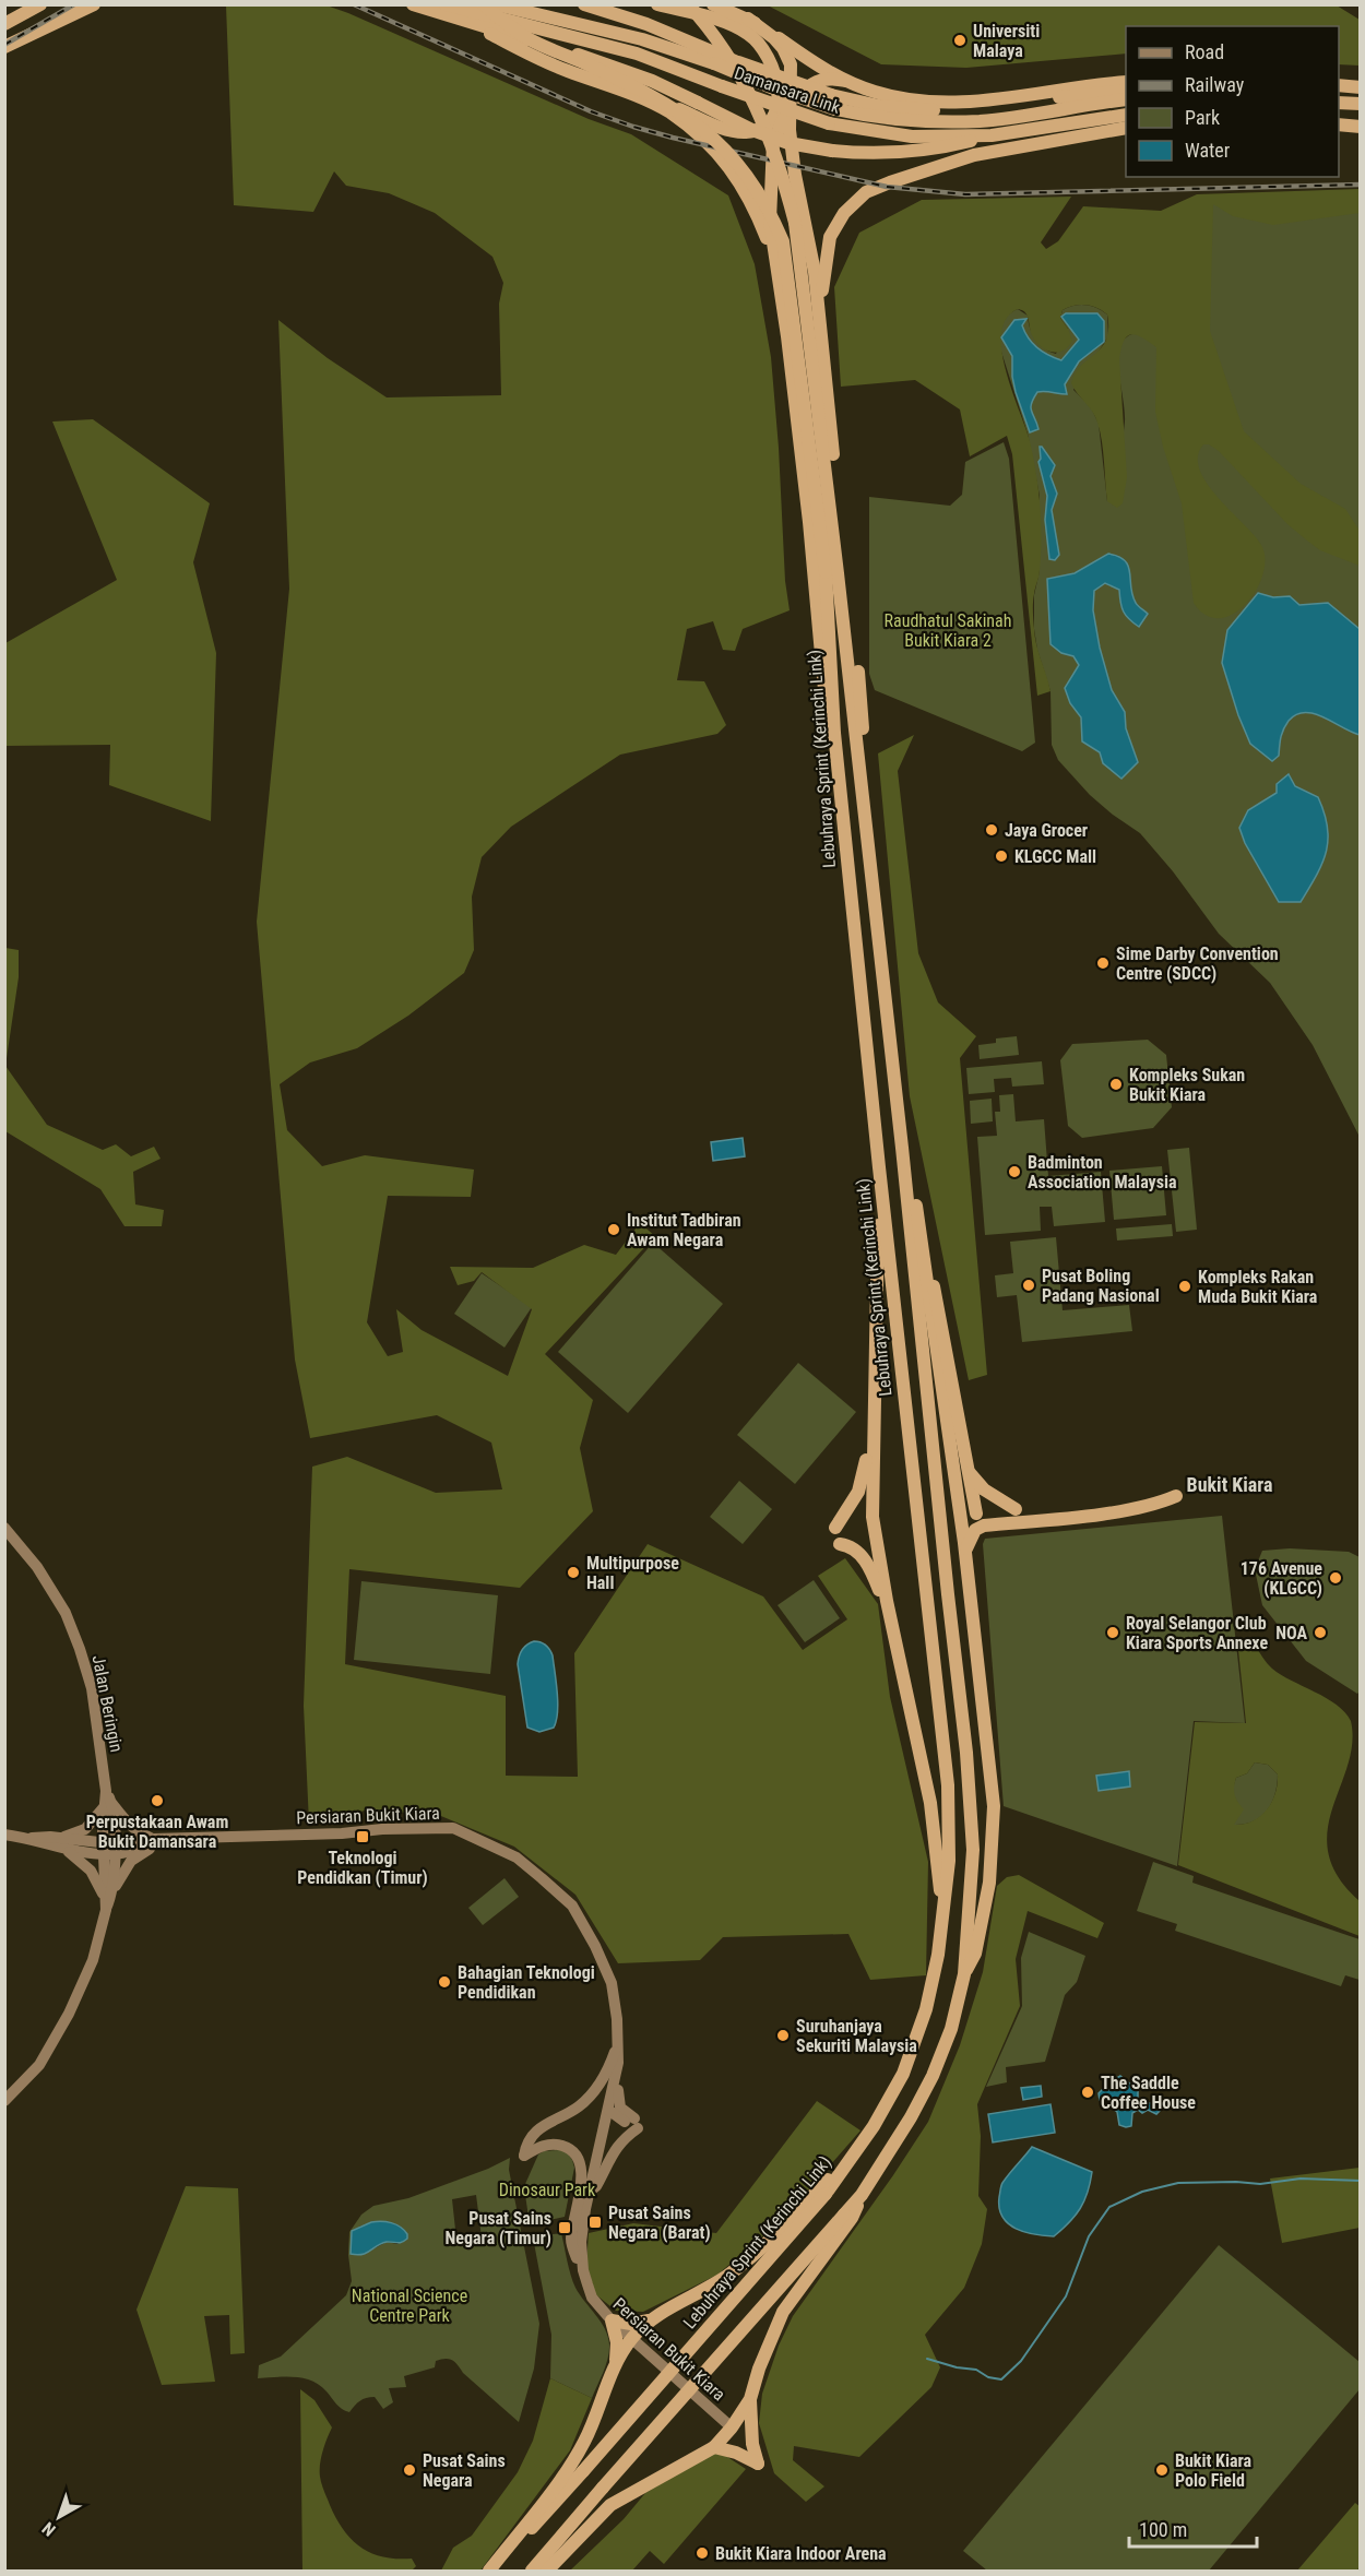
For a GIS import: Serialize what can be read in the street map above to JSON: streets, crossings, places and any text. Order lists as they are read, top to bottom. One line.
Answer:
{"streets":{"highway":["Damansara Link","Lebuhraya Sprint (Kerinchi Link)"],"street":["Jalan Beringin","Persiaran Bukit Kiara"]},"crossings":[["Jalan Beringin","Persiaran Bukit Kiara"]],"districts":["Bukit Kiara"],"parks":["Raudhatul Sakinah Bukit Kiara 2","Dinosaur Park","National Science Centre Park"],"places":{"other":["Universiti Malaya","Jaya Grocer","KLGCC Mall","Sime Darby Convention Centre (SDCC)","Kompleks Sukan Bukit Kiara","Badminton Association Malaysia","Institut Tadbiran Awam Negara","Pusat Boling Padang Nasional","Kompleks Rakan Muda Bukit Kiara","Multipurpose Hall","176 Avenue (KLGCC)","Royal Selangor Club Kiara Sports Annexe","NOA","Perpustakaan Awam Bukit Damansara","Bahagian Teknologi Pendidikan","Suruhanjaya Sekuriti Malaysia","The Saddle Coffee House","Pusat Sains Negara","Bukit Kiara Polo Field","Bukit Kiara Indoor Arena"],"transit":["Teknologi Pendidkan (Timur)","Pusat Sains Negara (Barat)","Pusat Sains Negara (Timur)"]},"legend":["Road","Railway","Park","Water"],"scale_bar":"100 m","north":"bottom left"}
